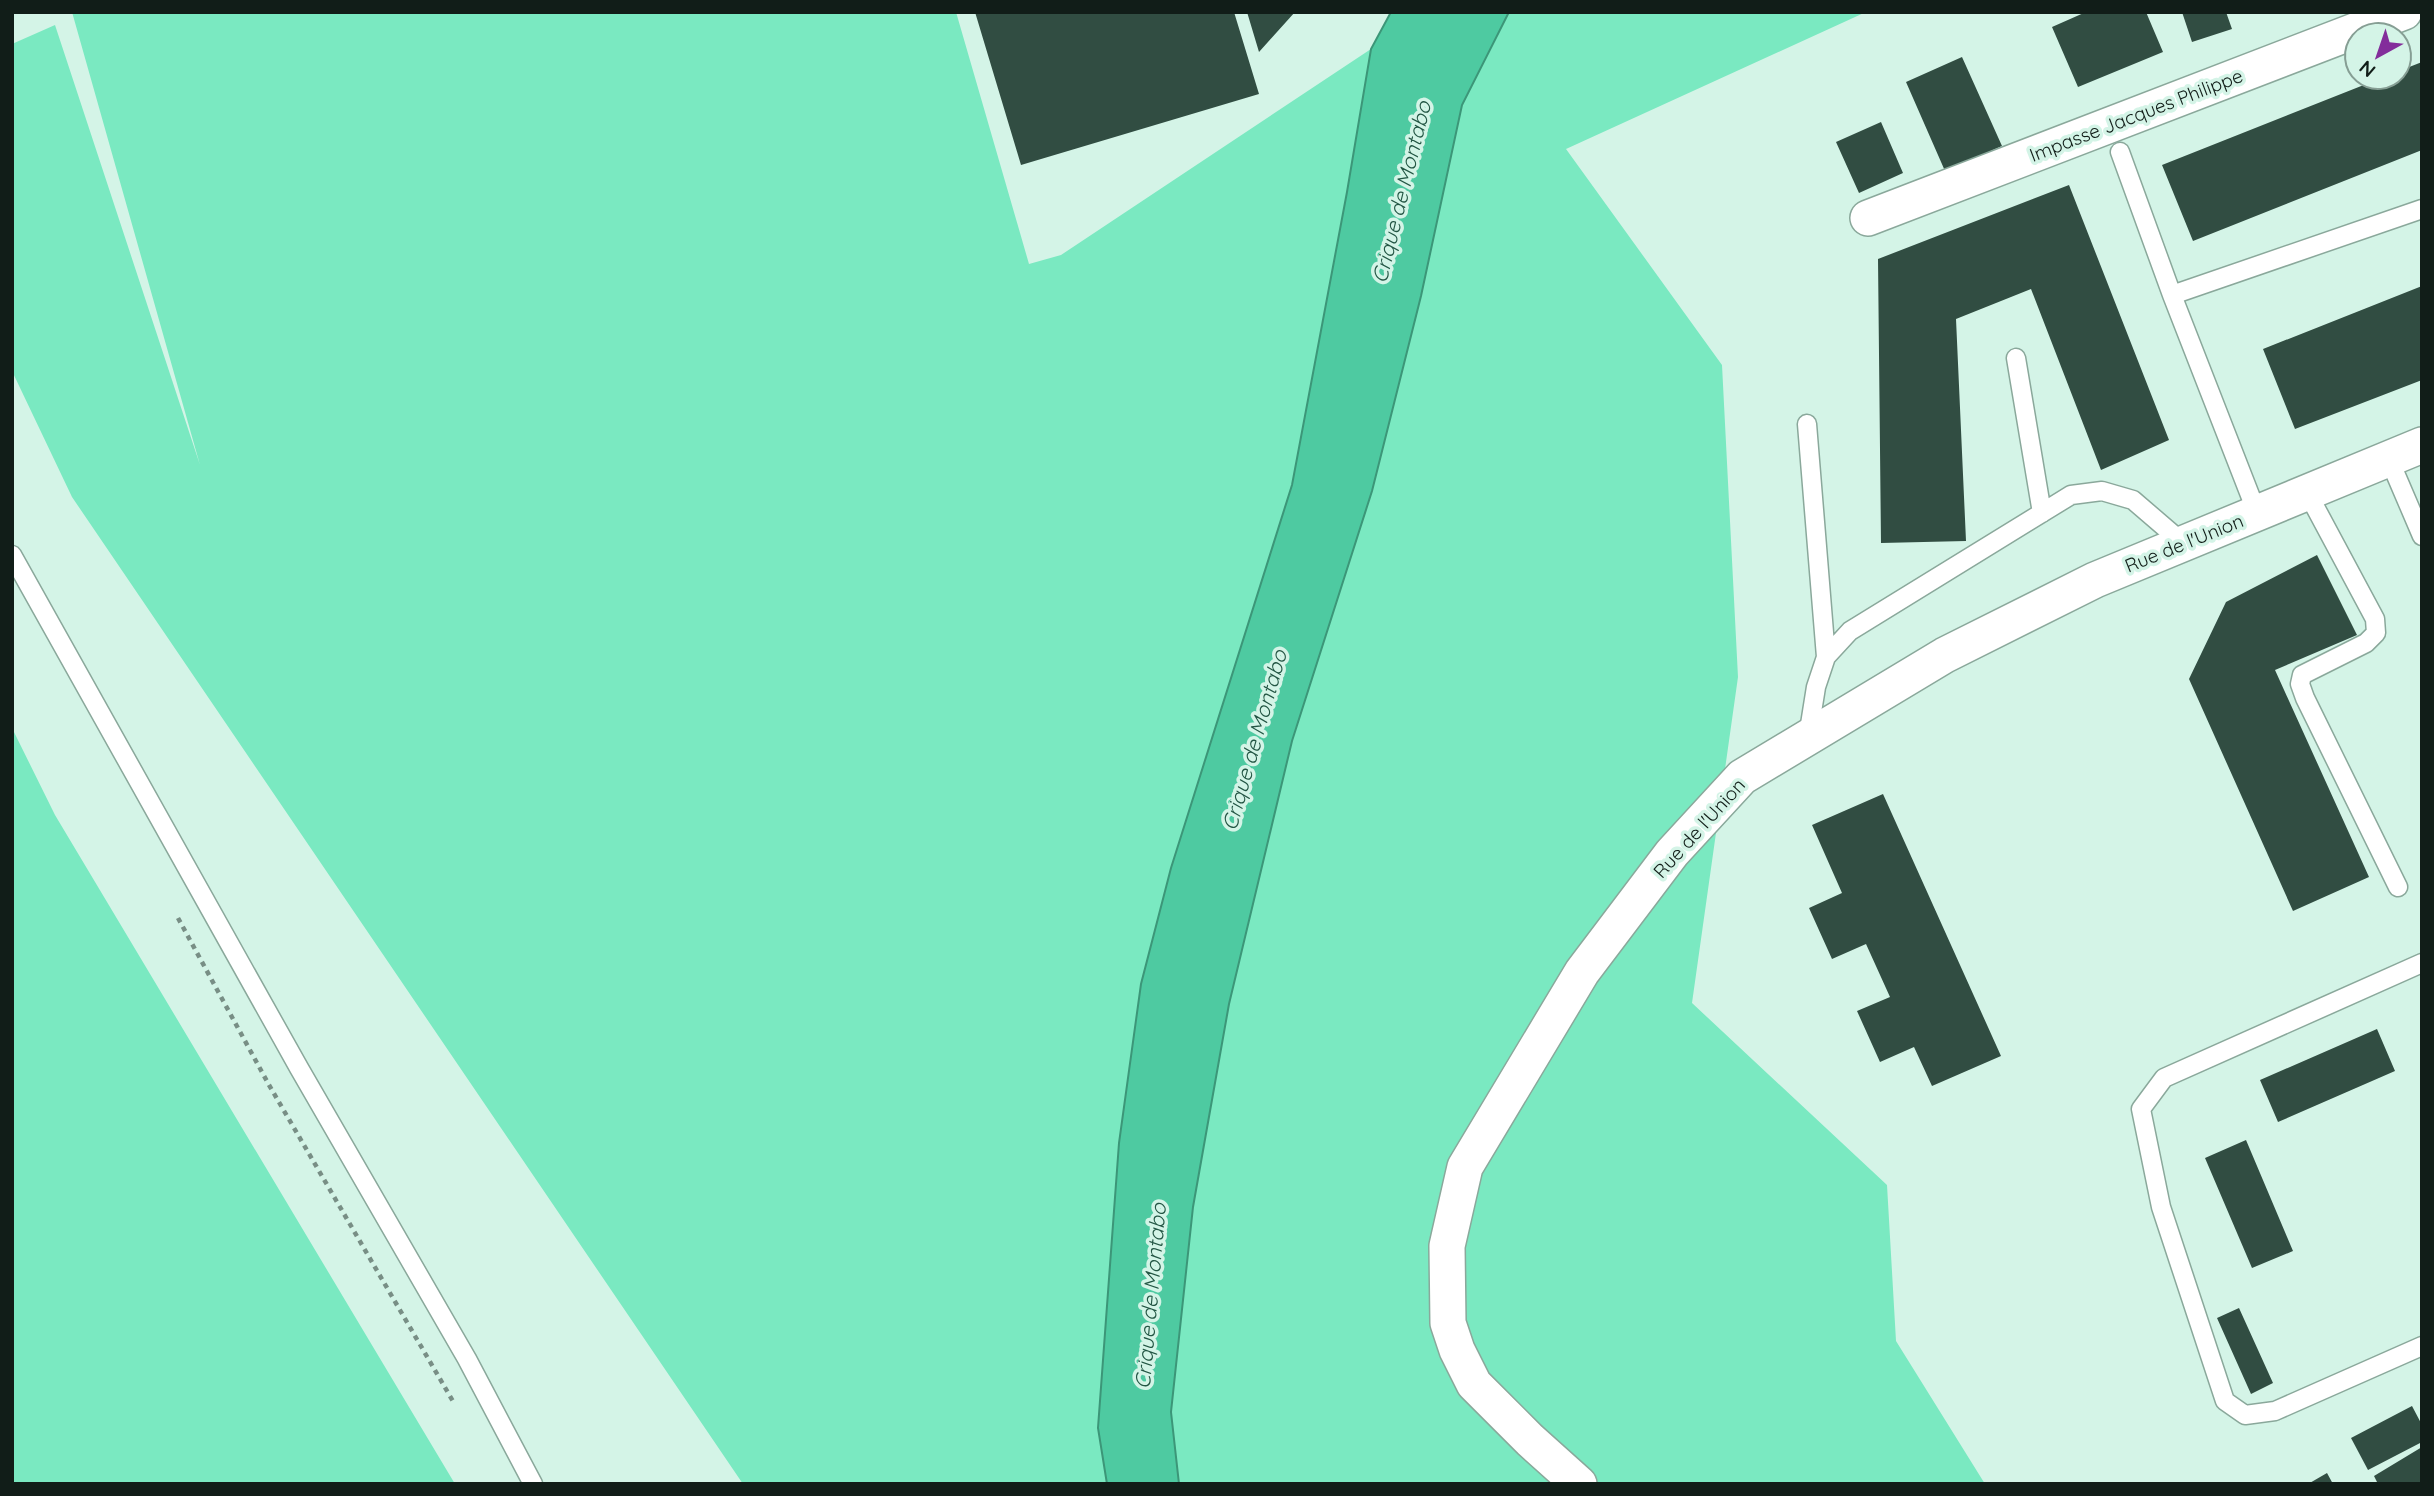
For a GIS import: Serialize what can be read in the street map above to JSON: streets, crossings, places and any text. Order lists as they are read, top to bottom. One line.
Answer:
{"streets":{"street":["Impasse Jacques Philippe","Rue de l'Union"]},"water":["Crique de Montabo"],"north":"bottom left"}
